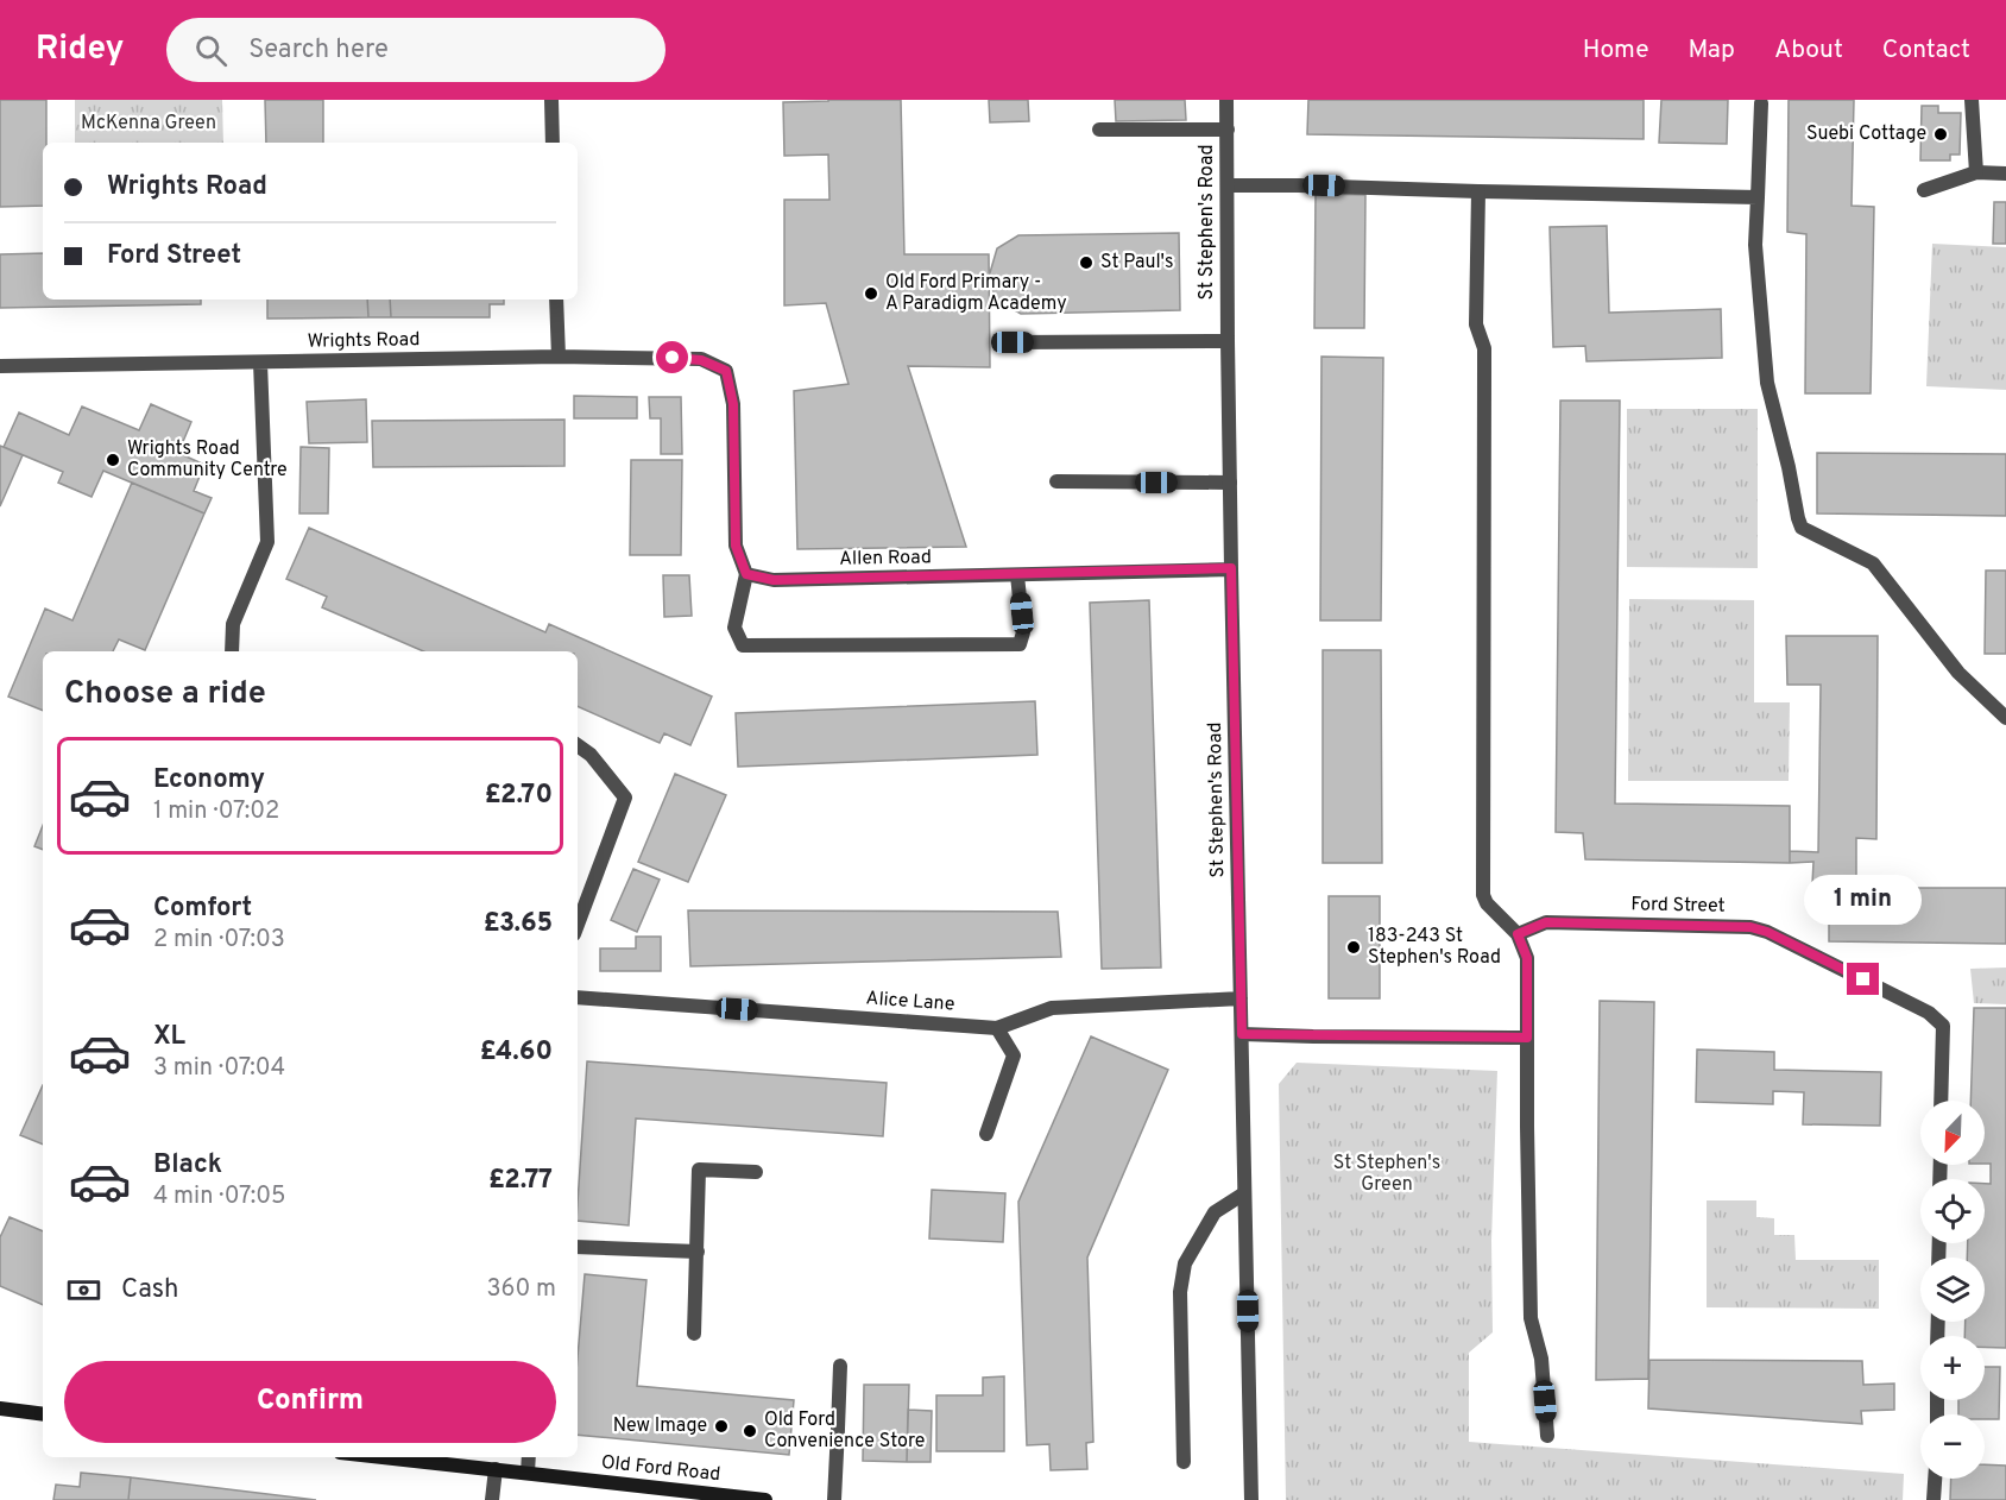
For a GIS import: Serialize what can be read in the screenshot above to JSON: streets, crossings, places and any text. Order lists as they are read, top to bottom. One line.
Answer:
{"streets":{"main road":["Old Ford Road"],"street":["St Stephen's Road","Wrights Road","Allen Road","Ford Street","Alice Lane"]},"crossings":[["St Stephen's Road","Allen Road"],["St Stephen's Road","Alice Lane"],["Wrights Road","Allen Road"]],"parks":["McKenna Green","St Stephen's Green"],"places":["Suebi Cottage","St Paul's","Old Ford Primary - A Paradigm Academy","Wrights Road Community Centre","183-243 St Stephen's Road","New Image","Old Ford Convenience Store"],"north":"bottom left","page":{"header":"Ridey","search":"Search here","nav":["Home","Map","About","Contact"],"banner":["Wrights Road","Ford Street"],"heading":"Choose a ride","list":[{"name":"Economy","note":"1 min · 07:02","value":"£2.70"},{"name":"Comfort","note":"2 min · 07:03","value":"£3.65"},{"name":"XL","note":"3 min · 07:04","value":"£4.60"},{"name":"Black","note":"4 min · 07:05","value":"£2.77"}],"bubble":"1 min","map_buttons":["+","−"],"pay":["Cash","360 m"],"buttons":"Confirm"}}
